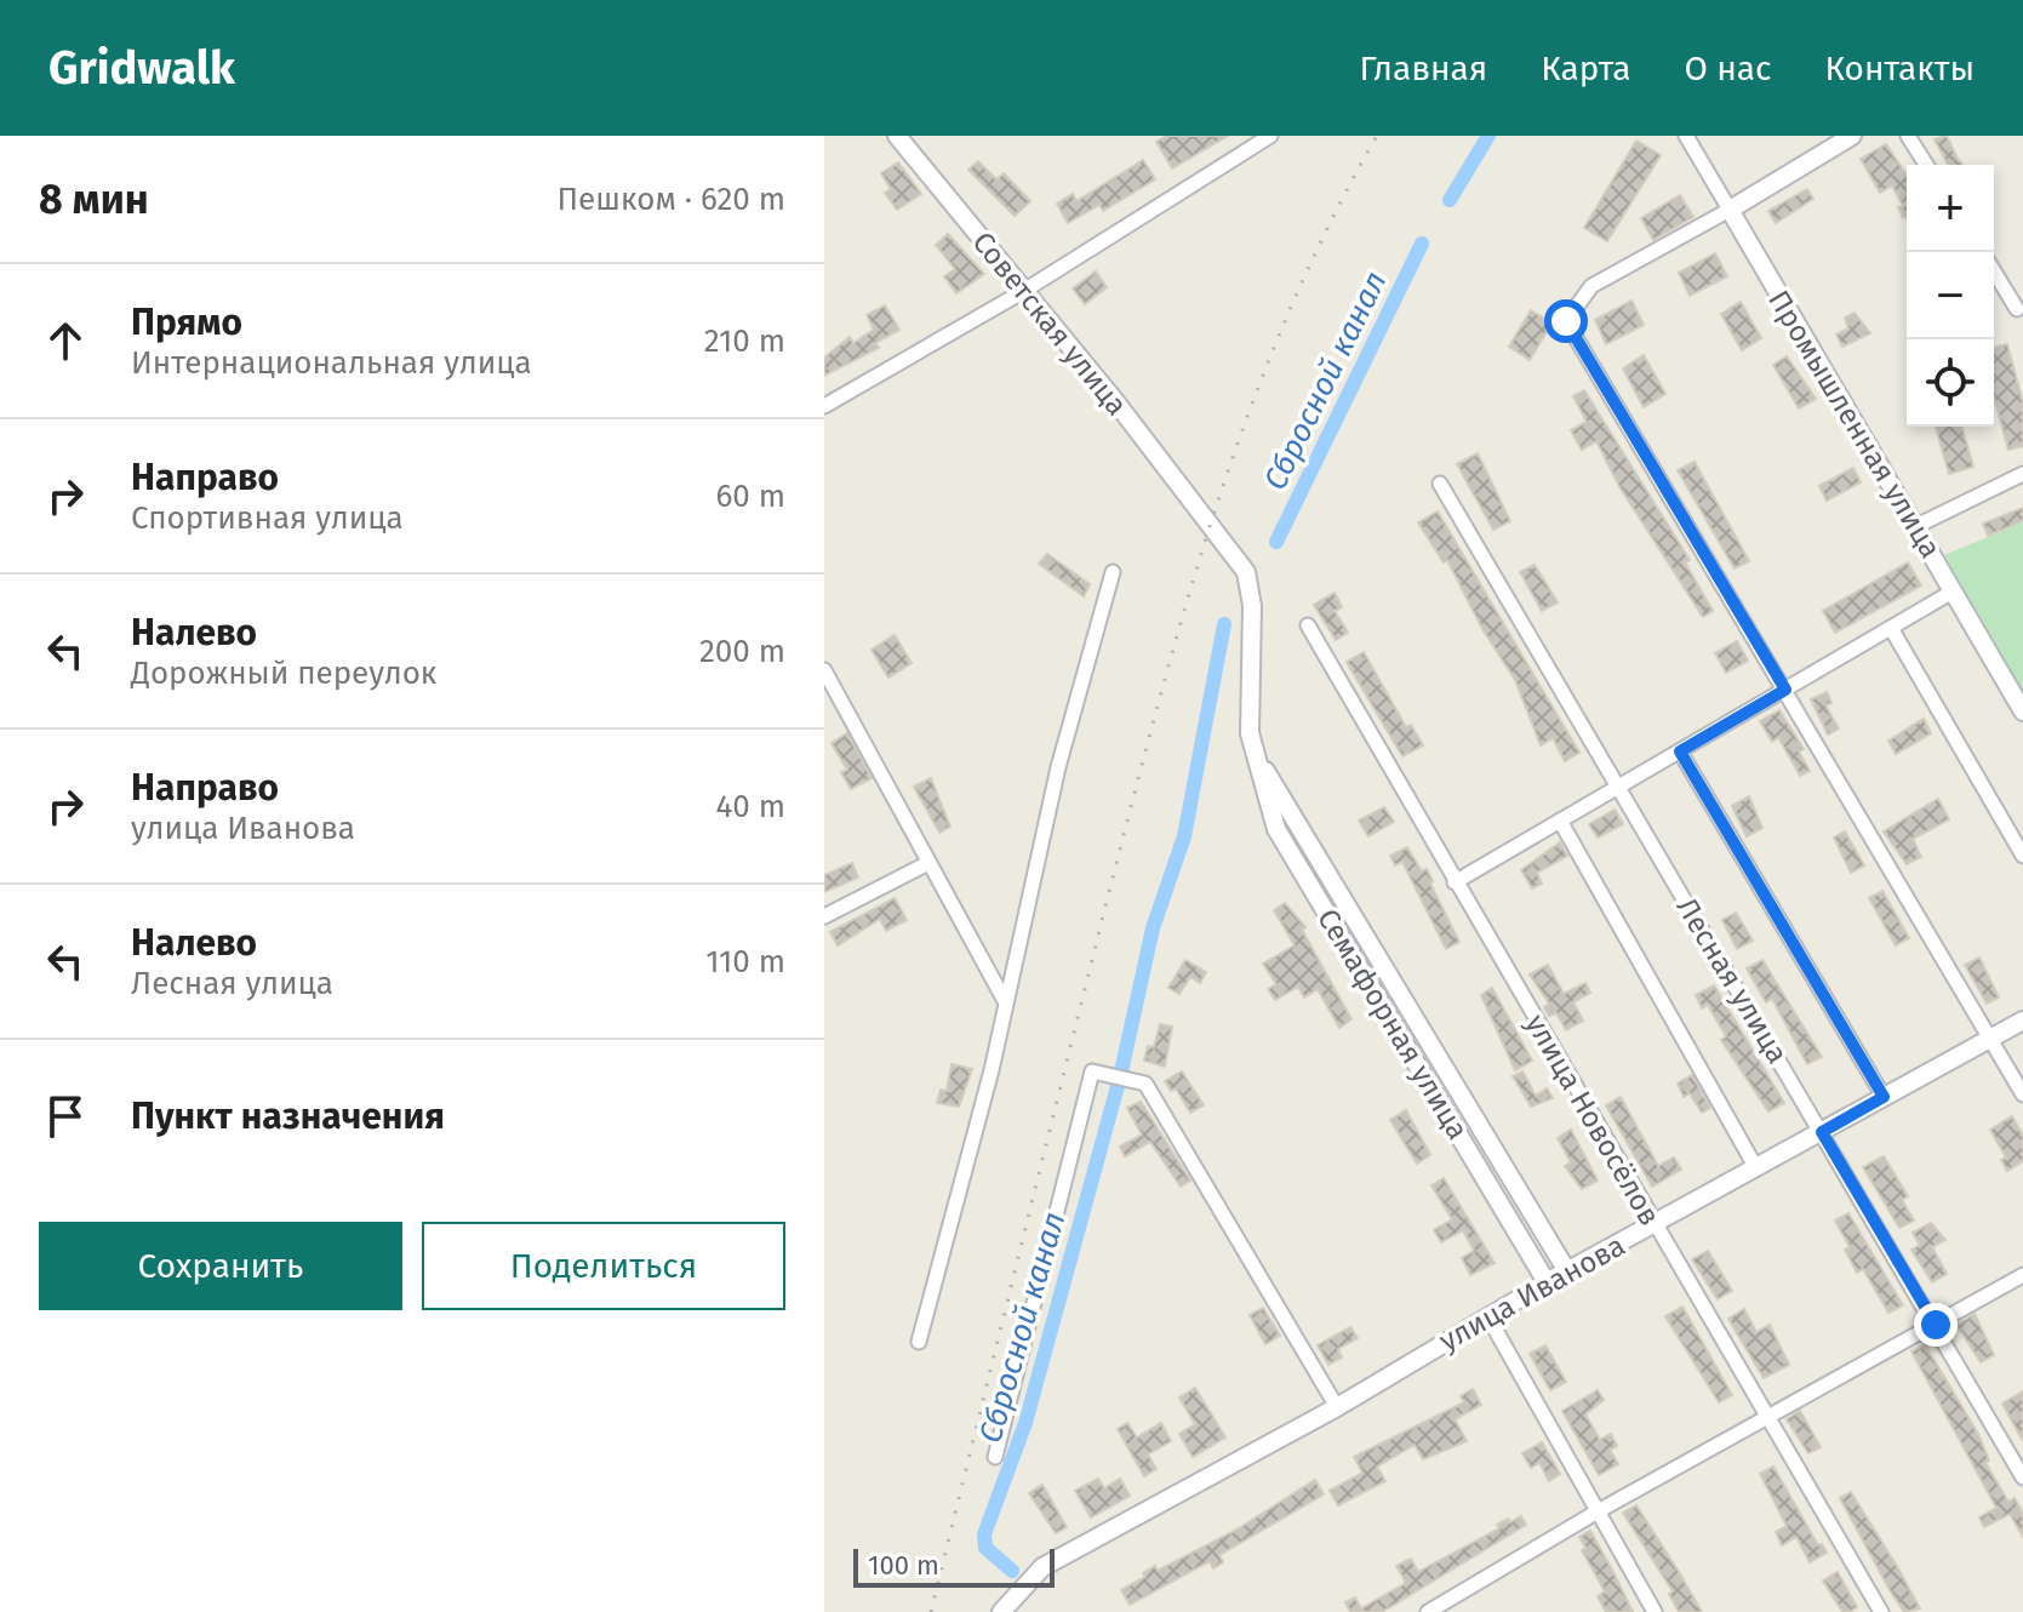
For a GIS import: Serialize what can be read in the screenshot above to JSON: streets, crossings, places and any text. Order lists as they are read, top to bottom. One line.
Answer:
{"streets":{"street":["Советская улица","Промышленная улица","Лесная улица","Семафорная улица","улица Новосёлов","улица Иванова"]},"crossings":[["Советская улица","Семафорная улица"],["Лесная улица","улица Иванова"],["Семафорная улица","улица Иванова"],["улица Новосёлов","улица Иванова"]],"water":["Сбросной канал"],"scale_bar":"100 m","page":{"header":"Gridwalk","nav":["Главная","Карта","О нас","Контакты"],"heading":["8 мин","Пешком · 620 m"],"map_buttons":["+","−"],"list":[["Прямо","Интернациональная улица","210 m"],["Направо","Спортивная улица","60 m"],["Налево","Дорожный переулок","200 m"],["Направо","улица Иванова","40 m"],["Налево","Лесная улица","110 m"],"Пункт назначения"],"buttons":["Сохранить","Поделиться"],"scale":"100 m"}}
